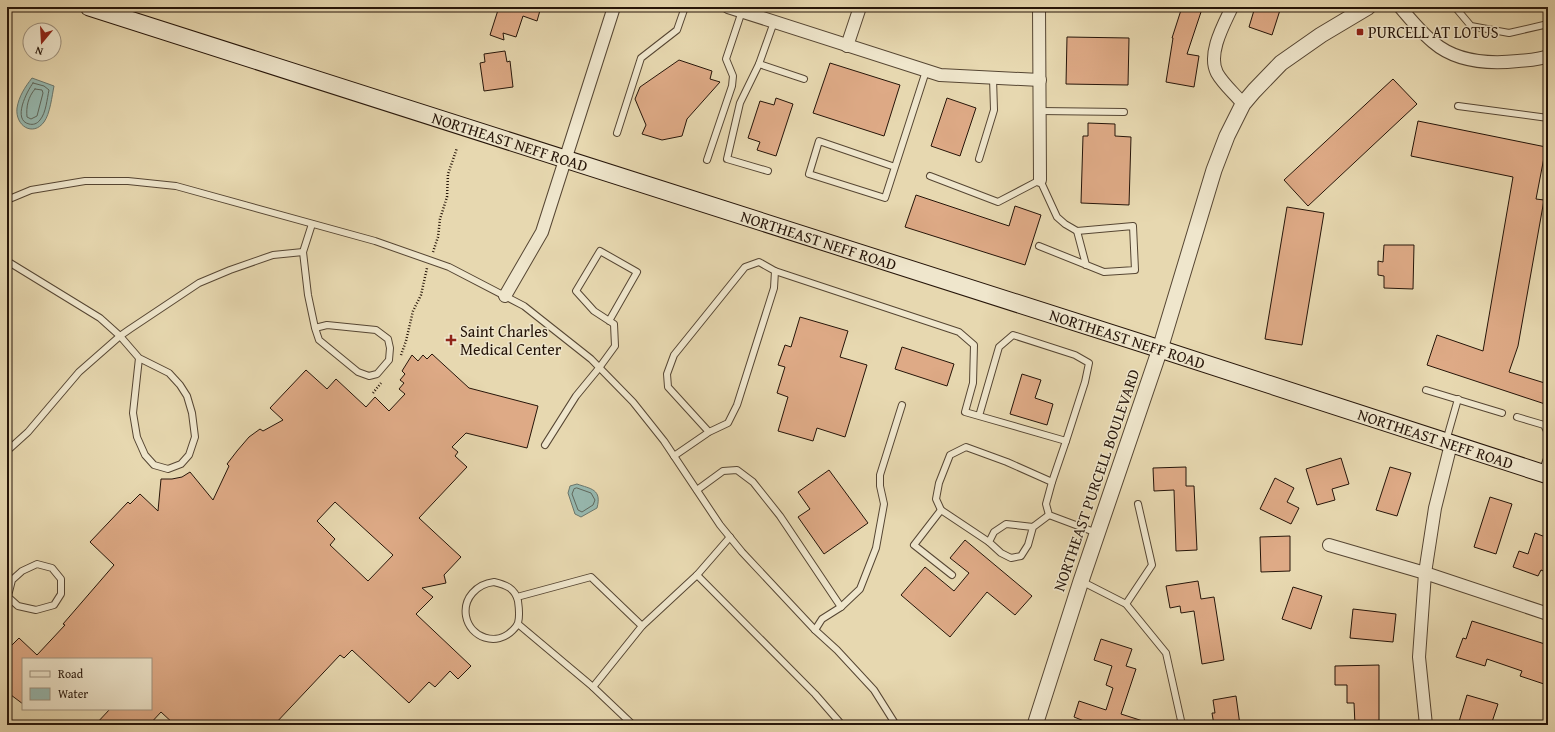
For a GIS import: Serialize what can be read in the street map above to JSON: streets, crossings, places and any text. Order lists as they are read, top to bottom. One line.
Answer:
{"streets":{"main road":["NORTHEAST NEFF ROAD"],"street":["NORTHEAST PURCELL BOULEVARD"]},"crossings":[["NORTHEAST NEFF ROAD","NORTHEAST PURCELL BOULEVARD"]],"places":{"transit":["PURCELL AT LOTUS"],"health":["Saint Charles Medical Center"]},"legend":["Road","Water"],"north":"bottom"}
